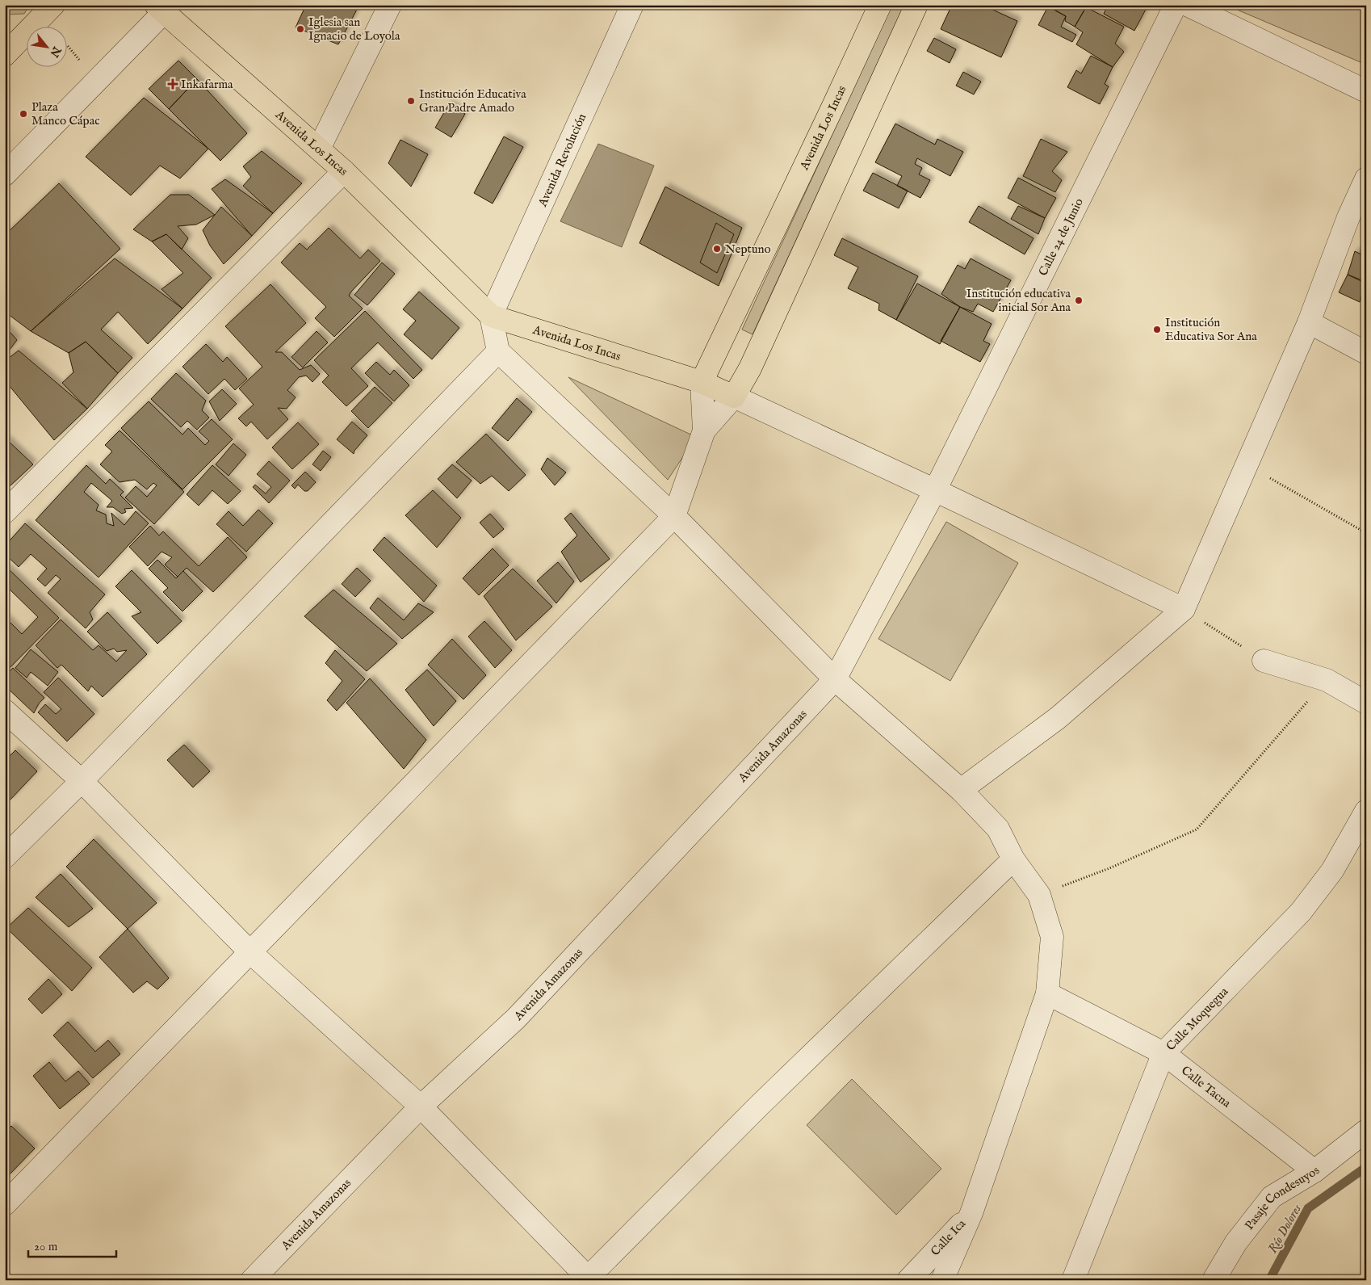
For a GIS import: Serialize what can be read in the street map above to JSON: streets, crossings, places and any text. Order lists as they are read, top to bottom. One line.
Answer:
{"streets":{"main road":["Avenida Los Incas"],"street":["Avenida Revolución","Calle 24 de Junio","Avenida Amazonas","Calle Moquegua","Calle Tacna","Pasaje Condesuyos","Calle Ica"]},"crossings":[["Avenida Los Incas","Avenida Revolución"],["Calle 24 de Junio","Avenida Amazonas"],["Calle Moquegua","Calle Tacna"],["Calle Tacna","Pasaje Condesuyos"]],"water":["Río Dolores"],"places":{"other":["Iglesia san Ignacio de Loyola","Institución Educativa Gran Padre Amado","Plaza Manco Cápac","Neptuno","Institución educativa inicial Sor Ana","Institución Educativa Sor Ana"],"health":["Inkafarma"]},"scale_bar":"20 m","north":"bottom right"}
